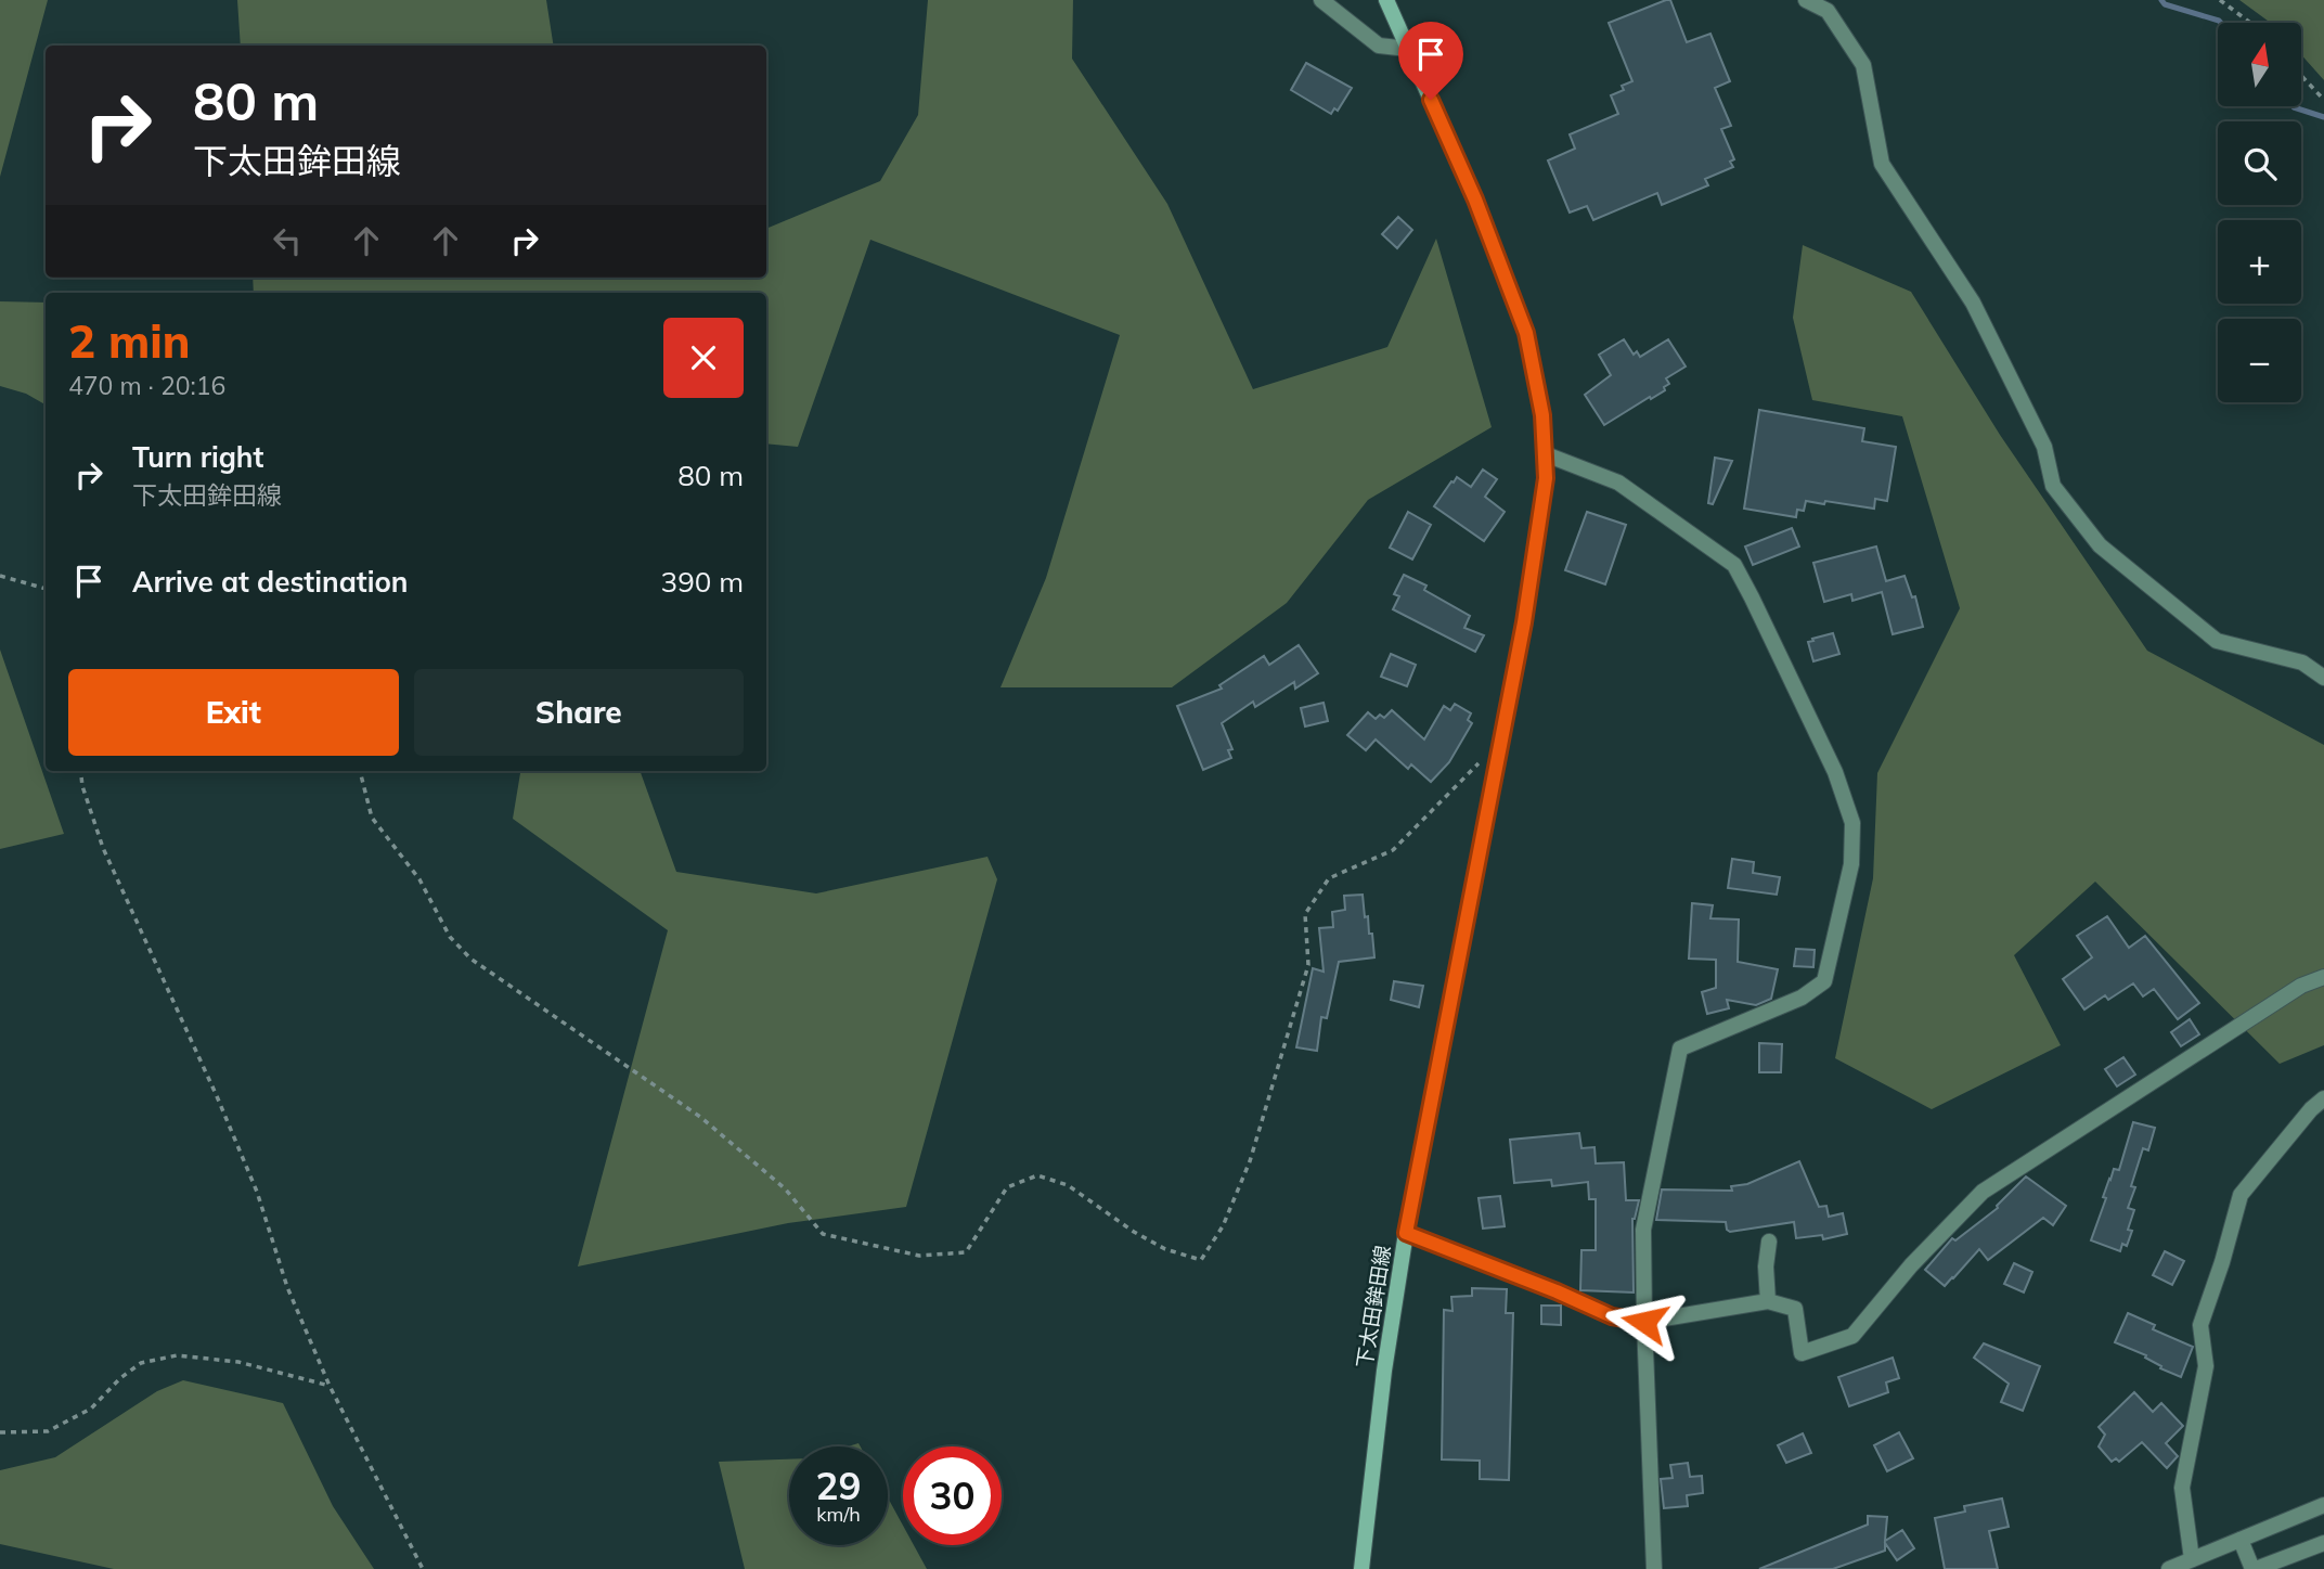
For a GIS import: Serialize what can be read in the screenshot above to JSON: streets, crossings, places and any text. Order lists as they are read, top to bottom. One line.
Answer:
{"streets":{"main road":["下太田鉾田線"]},"north":"top","page":{"map_buttons":["+","−"],"turn":["80 m","下太田鉾田線"],"heading":["2 min","470 m · 20:16"],"list":[{"name":"Turn right","note":"下太田鉾田線","value":"80 m"},{"name":"Arrive at destination","value":"390 m"}],"buttons":["Exit","Share"],"speed":"29 km/h","limit":"30"}}
